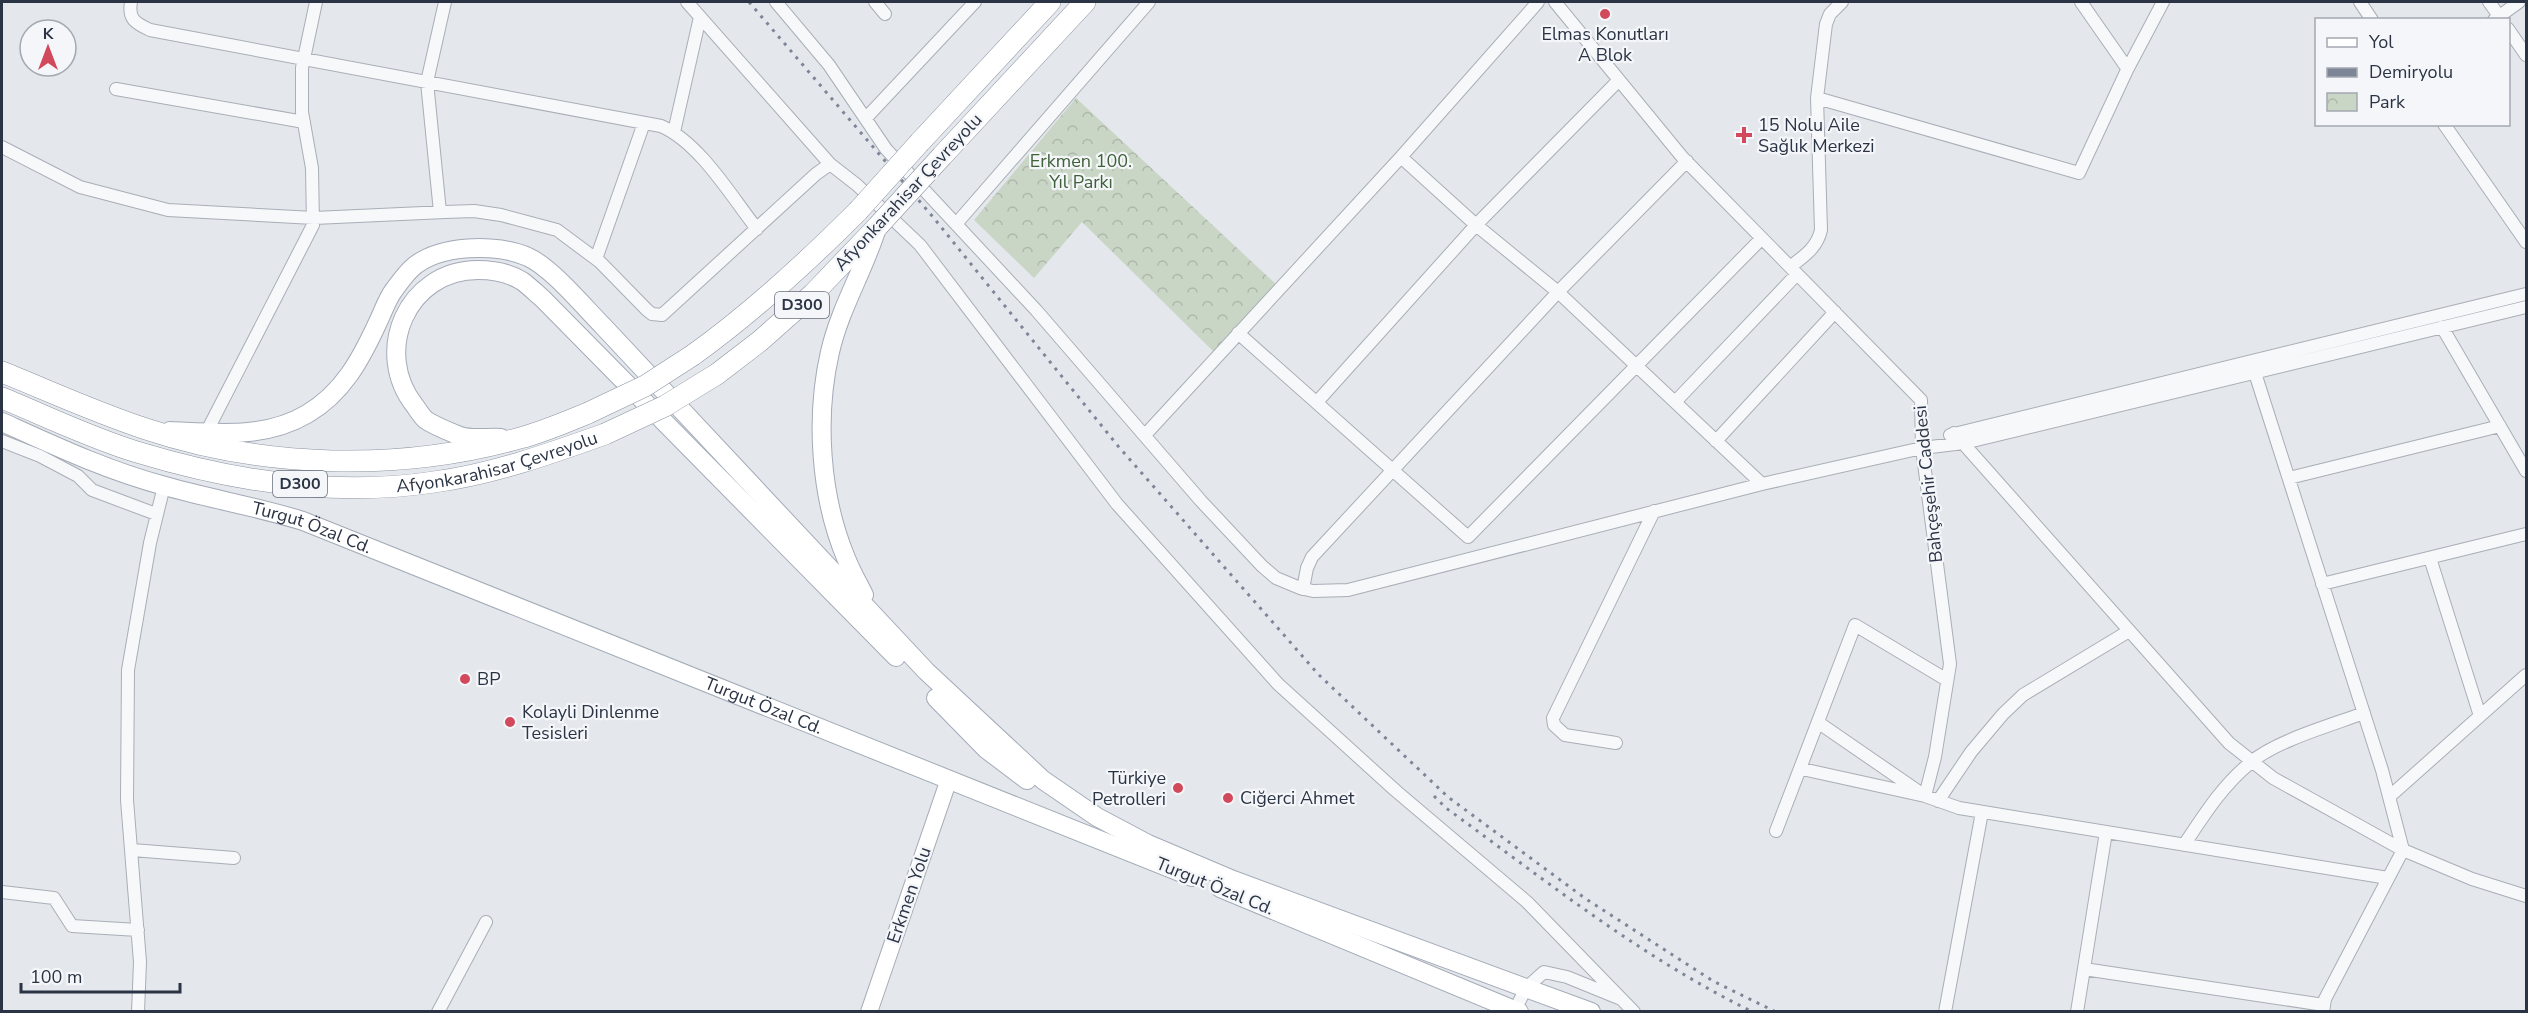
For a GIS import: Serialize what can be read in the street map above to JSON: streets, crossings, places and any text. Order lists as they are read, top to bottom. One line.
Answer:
{"streets":{"highway":["Afyonkarahisar Çevreyolu","D300"],"main road":["Turgut Özal Cd."],"street":["Bahçeşehir Caddesi","Erkmen Yolu"]},"crossings":[["Afyonkarahisar Çevreyolu","D300"],["Turgut Özal Cd.","Erkmen Yolu"]],"parks":["Erkmen 100. Yıl Parkı"],"places":{"other":["Elmas Konutları A Blok","BP","Kolayli Dinlenme Tesisleri","Türkiye Petrolleri","Ciğerci Ahmet"],"health":["15 Nolu Aile Sağlık Merkezi"]},"legend":["Yol","Demiryolu","Park"],"scale_bar":"100 m","north":"top"}
